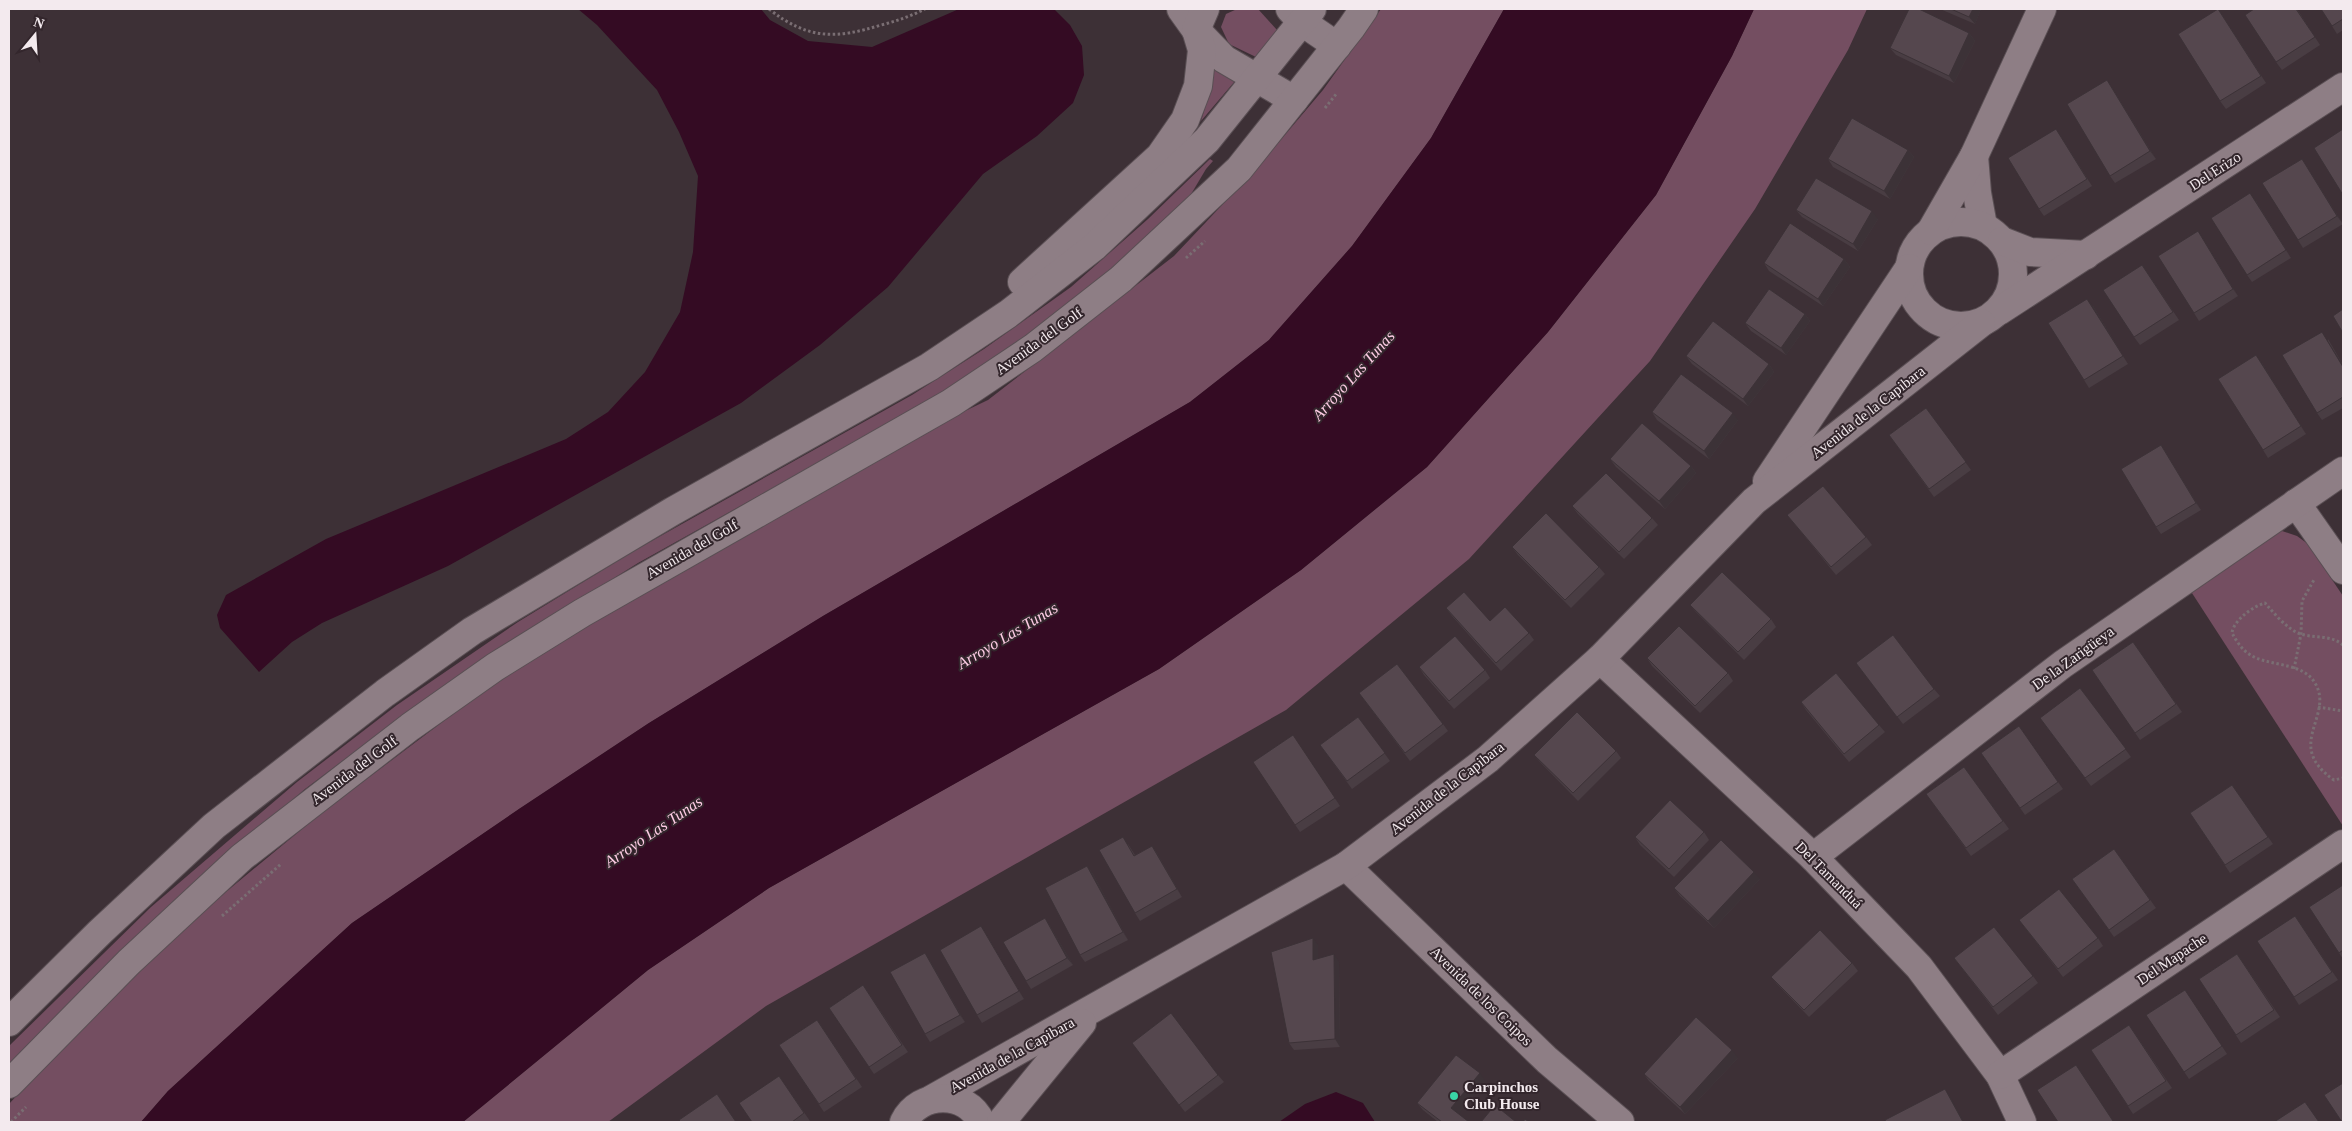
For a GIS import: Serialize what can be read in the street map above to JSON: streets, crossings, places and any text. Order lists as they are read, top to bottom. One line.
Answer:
{"streets":{"street":["Del Erizo","Avenida del Golf","Avenida de la Capibara","De la Zarigüeya","Del Tamanduá","Del Mapache","Avenida de los Coipos"]},"crossings":[["Del Erizo","Avenida de la Capibara"],["Avenida de la Capibara","Del Tamanduá"],["Avenida de la Capibara","Avenida de los Coipos"],["De la Zarigüeya","Del Tamanduá"],["Del Tamanduá","Del Mapache"]],"water":["Arroyo Las Tunas"],"places":["Carpinchos Club House"],"north":"top"}
